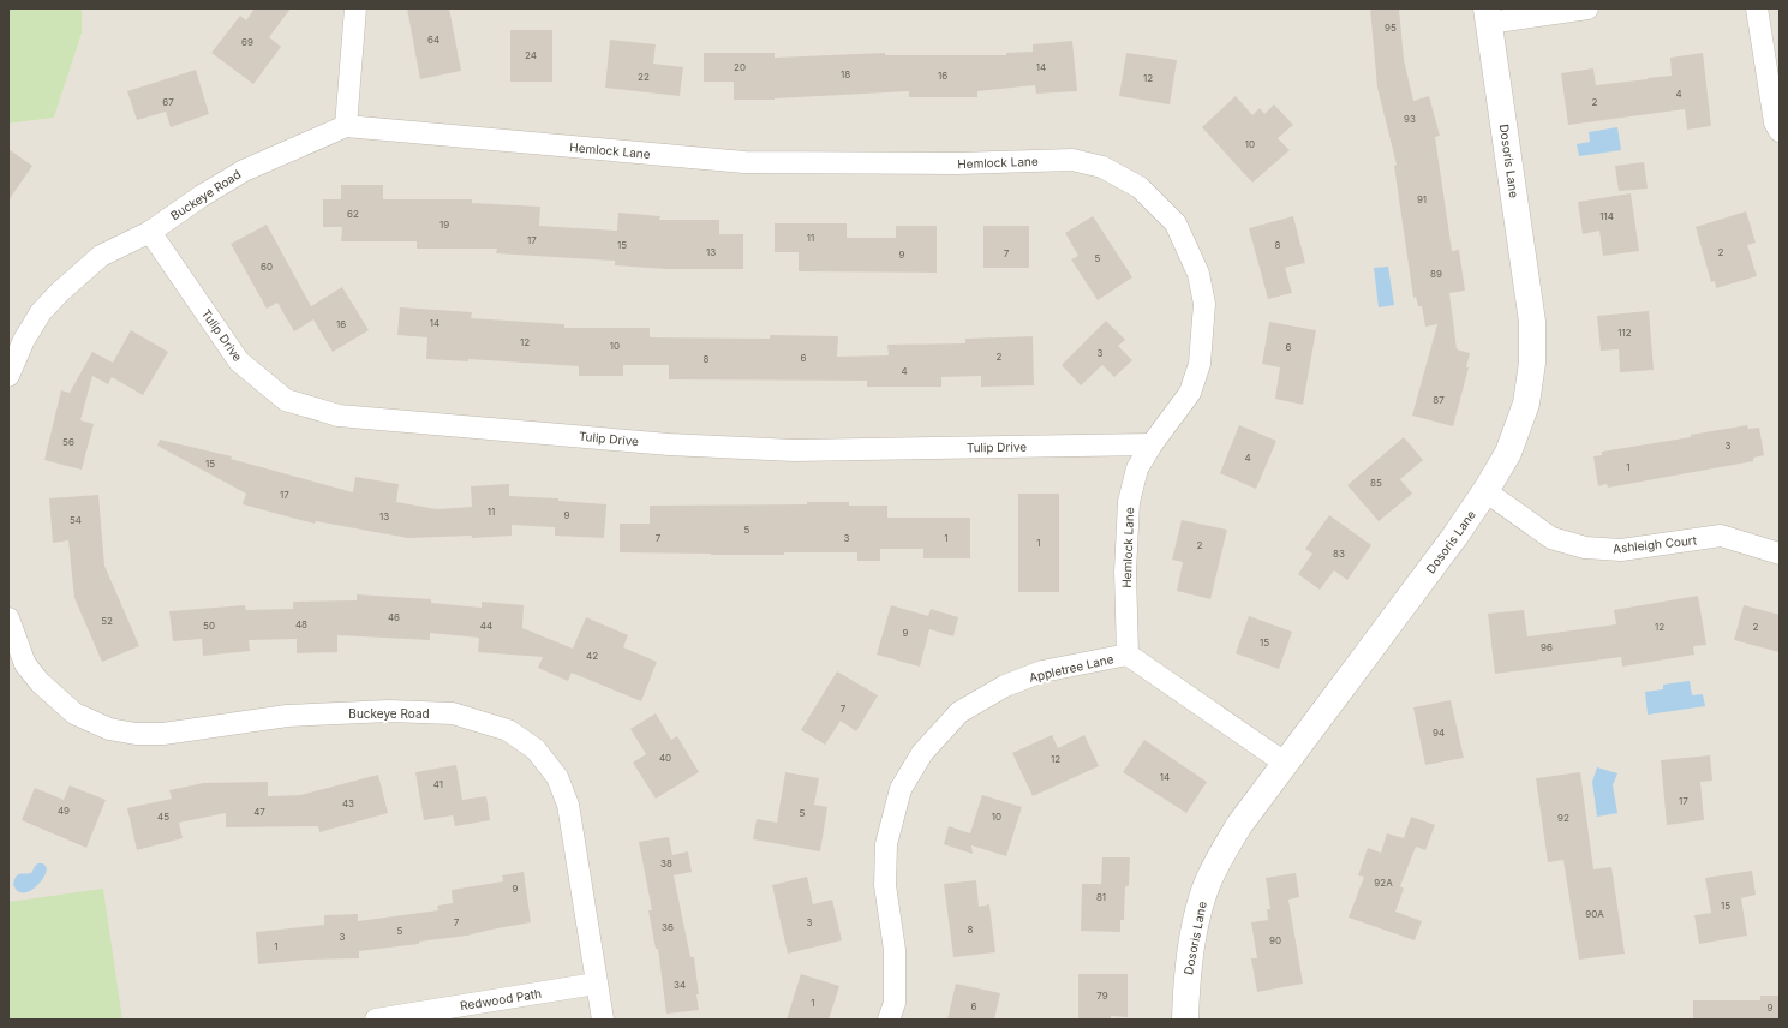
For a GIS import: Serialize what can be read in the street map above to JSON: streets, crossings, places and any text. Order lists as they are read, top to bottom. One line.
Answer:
{"streets":{"street":["Hemlock Lane","Dosoris Lane","Buckeye Road","Tulip Drive","Ashleigh Court","Appletree Lane","Redwood Path"]},"crossings":[["Hemlock Lane","Buckeye Road"],["Hemlock Lane","Tulip Drive"],["Hemlock Lane","Appletree Lane"],["Dosoris Lane","Ashleigh Court"],["Dosoris Lane","Appletree Lane"],["Buckeye Road","Tulip Drive"],["Buckeye Road","Redwood Path"]],"house_numbers":["95","64","69","24","20","14","18","16","22","12","4","67","2","93","10","91","62","114","19","11","17","15","8","13","2","7","9","5","60","89","14","16","112","12","10","6","3","2","6","8","4","87","56","3","4","15","1","85","17","11","9","13","54","5","7","3","1","1","2","83","46","52","48","50","44","12","2","9","15","96","42","7","94","40","12","14","41","17","43","49","47","5","45","10","92","38","92A","9","81","15","90A","7","3","36","8","5","3","90","1","34","79","1","6","9"]}
